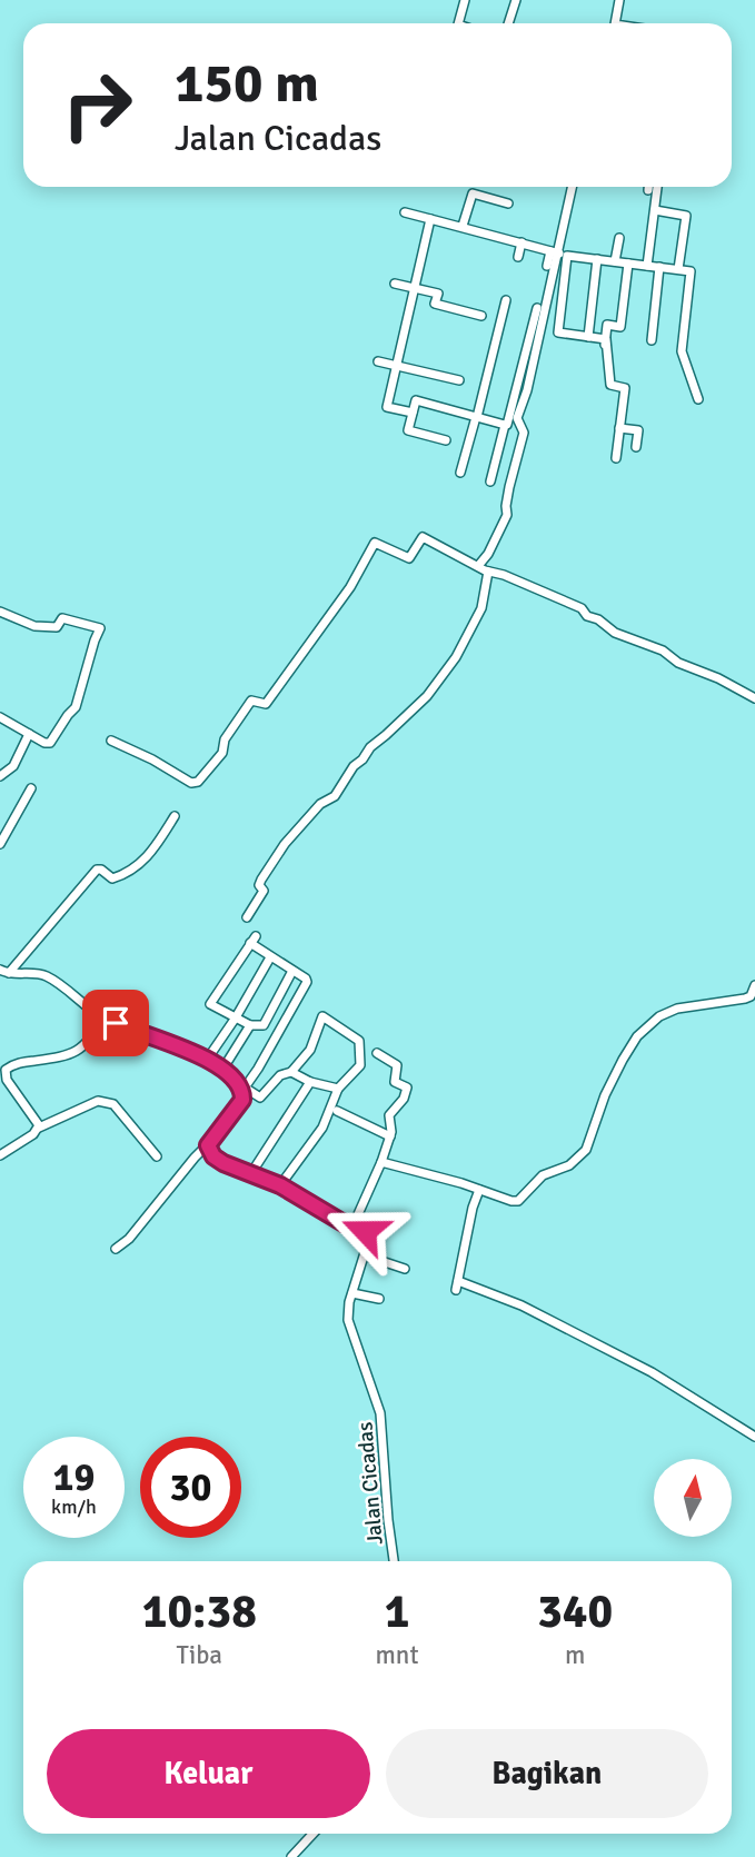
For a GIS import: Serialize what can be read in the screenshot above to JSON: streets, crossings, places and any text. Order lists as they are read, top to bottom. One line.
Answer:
{"streets":{"street":["Jalan Cicadas"]},"north":"top","page":{"turn":["150 m","Jalan Cicadas"],"speed":"19 km/h","limit":"30","eta":["10:38","Tiba","1","mnt","340","m"],"buttons":["Keluar","Bagikan"]}}
